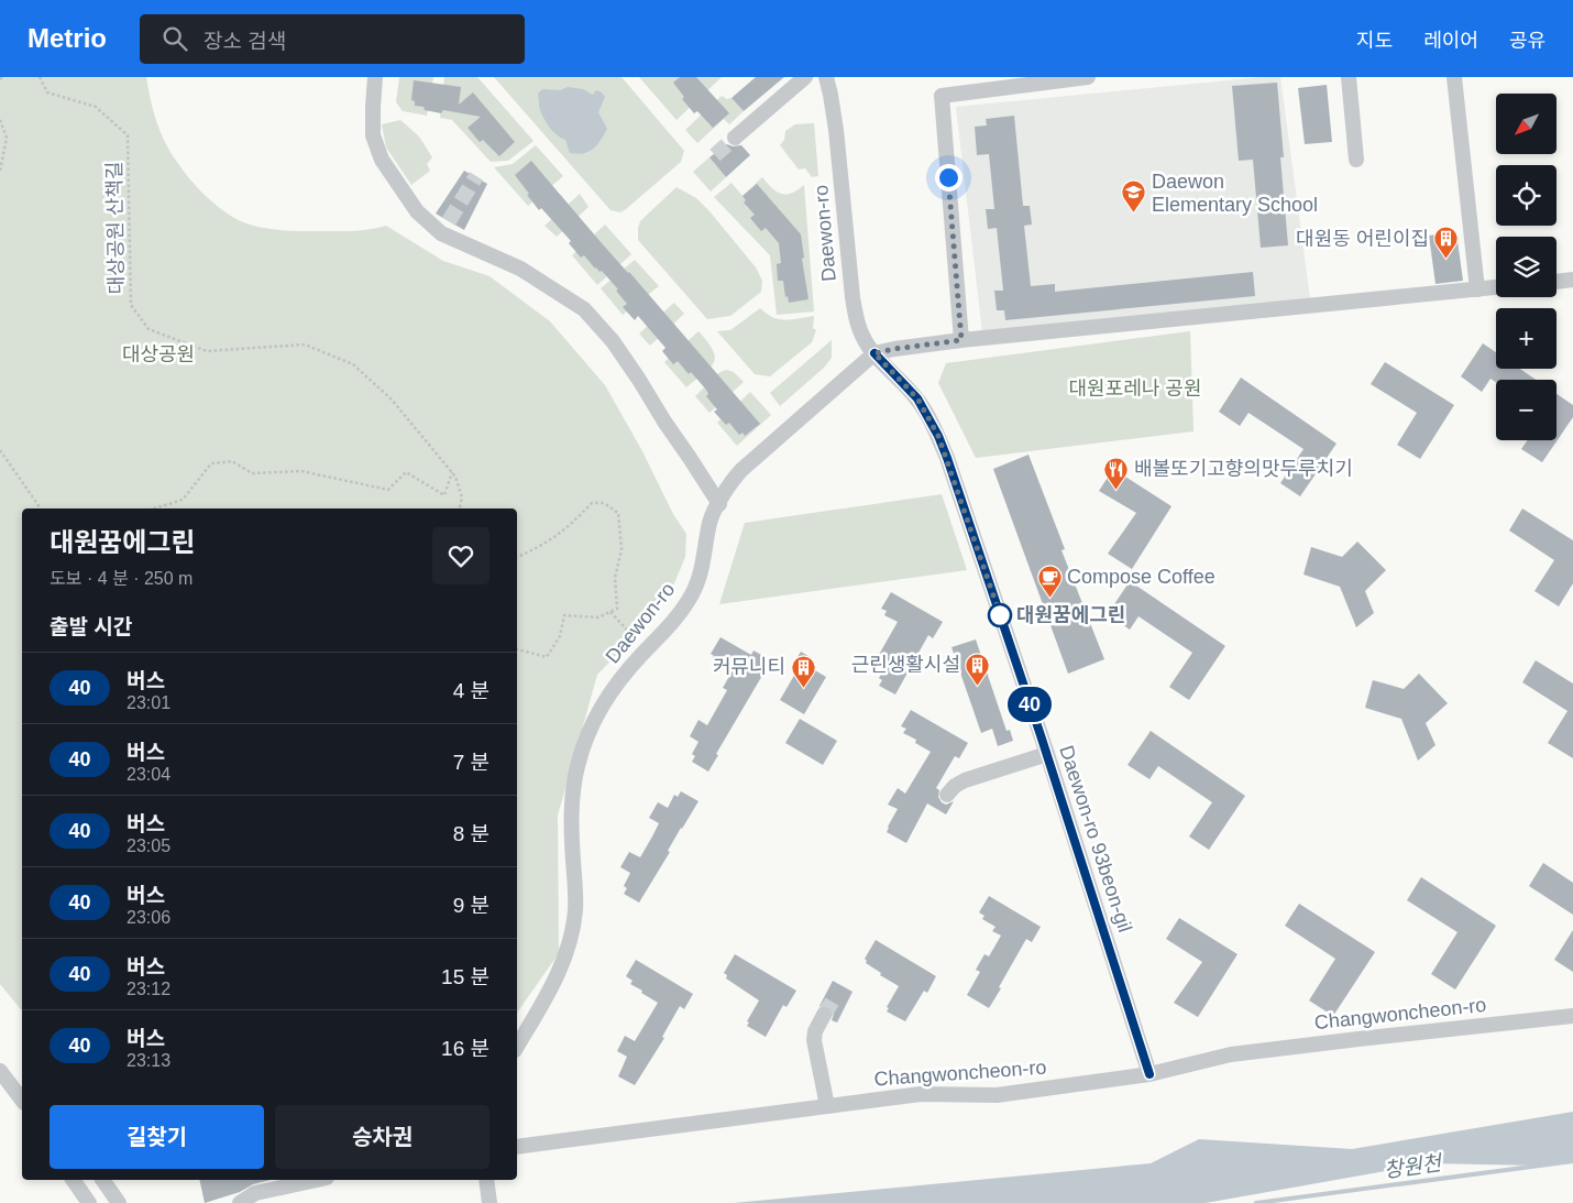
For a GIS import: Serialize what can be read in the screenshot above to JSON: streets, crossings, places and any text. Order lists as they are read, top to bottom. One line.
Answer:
{"streets":{"street":["Daewon-ro","Daewon-ro 93beon-gil","Changwoncheon-ro"],"path":["대상공원 산책길"]},"crossings":[["Daewon-ro","Daewon-ro 93beon-gil"],["Daewon-ro 93beon-gil","Changwoncheon-ro"]],"water":["창원천"],"parks":["대상공원","대원포레나 공원"],"places":{"school or university":["Daewon Elementary School"],"building":["대원동 어린이집","근린생활시설","커뮤니티"],"restaurant":["배볼또기고향의맛두루치기"],"cafe":["Compose Coffee"],"other":["대원꿈에그린"]},"lines":["bus line 40"],"north":"bottom left","page":{"header":"Metrio","search":"장소 검색","nav":["지도","레이어","공유"],"on_map":"40","map_buttons":["+","−"],"heading":[["대원꿈에그린","도보 · 4 분 · 250 m"],"출발 시간"],"list":[{"mark":"40","name":"버스","note":"23:01","value":"4 분"},{"mark":"40","name":"버스","note":"23:04","value":"7 분"},{"mark":"40","name":"버스","note":"23:05","value":"8 분"},{"mark":"40","name":"버스","note":"23:06","value":"9 분"},{"mark":"40","name":"버스","note":"23:12","value":"15 분"},{"mark":"40","name":"버스","note":"23:13","value":"16 분"}],"buttons":["길찾기","승차권"]}}
